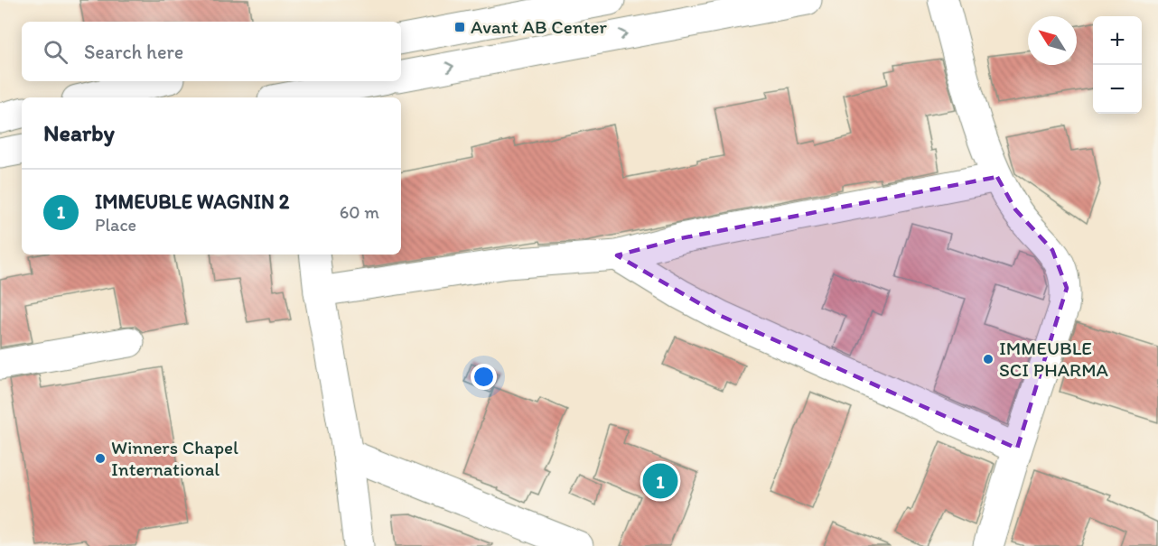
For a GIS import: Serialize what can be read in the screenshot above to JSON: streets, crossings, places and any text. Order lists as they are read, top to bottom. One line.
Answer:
{"places":{"transit":["Avant AB Center"],"other":["IMMEUBLE SCI PHARMA","Winners Chapel International"]},"north":"top left","page":{"map_buttons":["+","−"],"search":"Search here","heading":"Nearby","list":[{"mark":"1","name":"IMMEUBLE WAGNIN 2","note":"Place","value":"60 m"}],"pins":"1"}}
